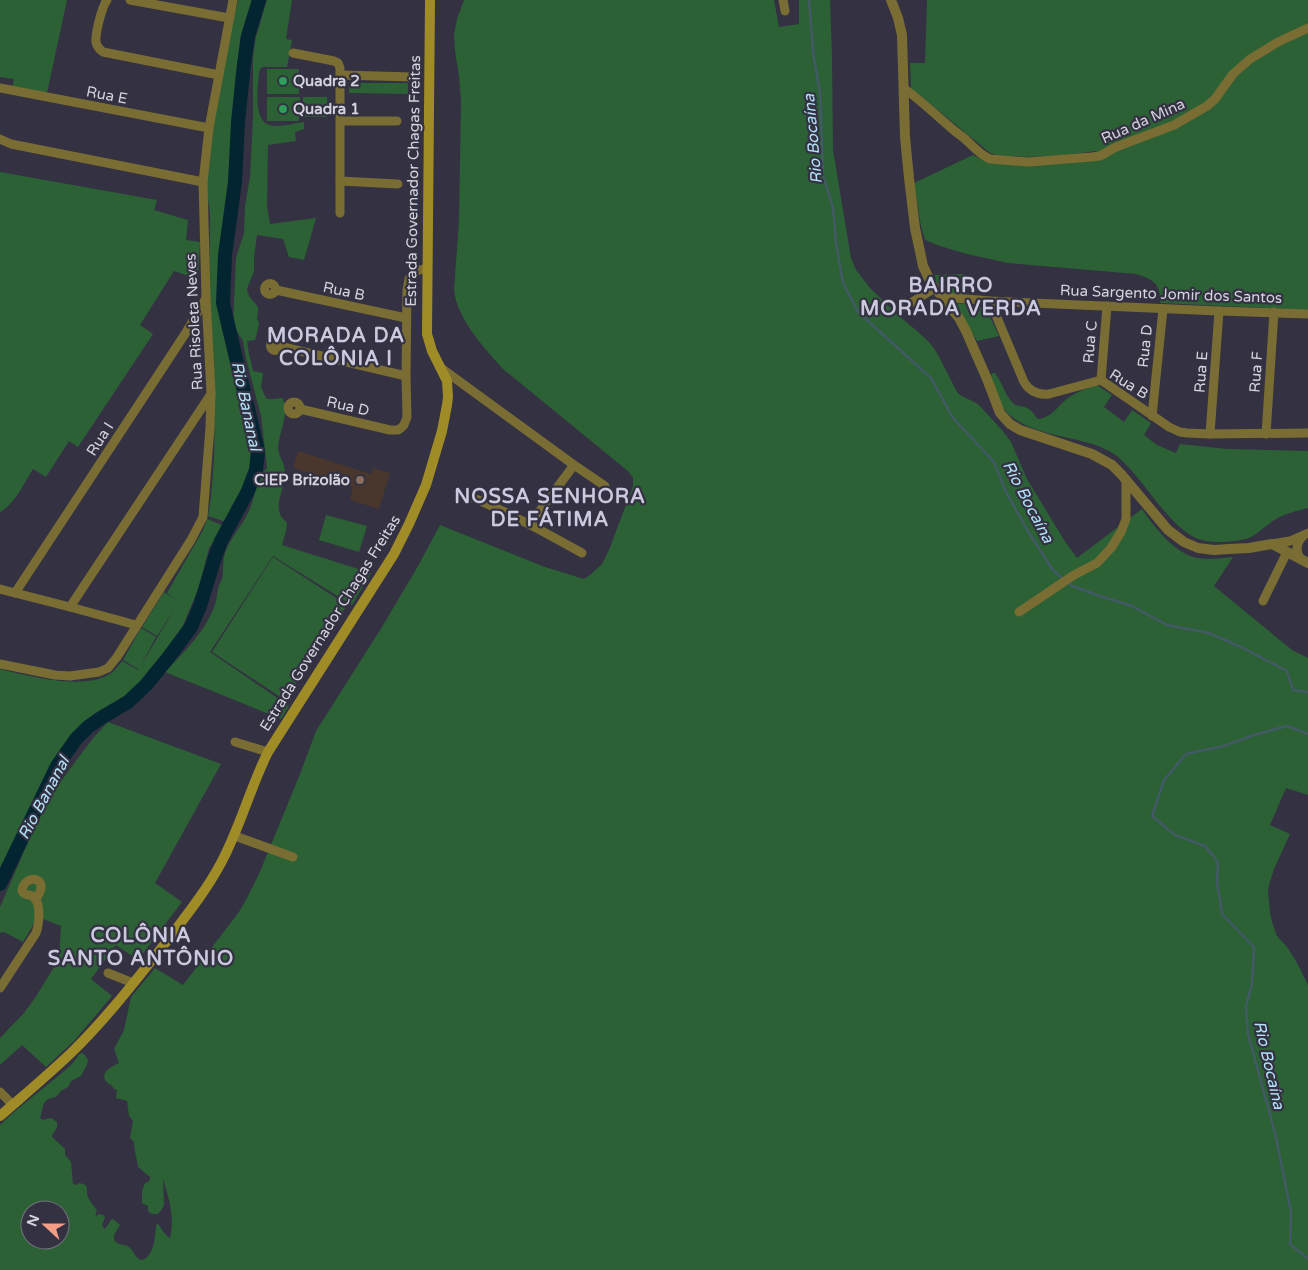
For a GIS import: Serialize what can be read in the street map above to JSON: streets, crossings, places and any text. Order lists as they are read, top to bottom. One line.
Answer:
{"streets":{"main road":["Estrada Governador Chagas Freitas"],"street":["Rua E","Rua da Mina","Rua B","Rua Sargento Jomir dos Santos","Rua Risoleta Neves","Rua C","Rua D","Rua F","Rua I"]},"crossings":[["Rua E","Rua B"],["Rua E","Rua Sargento Jomir dos Santos"],["Rua E","Rua Risoleta Neves"],["Rua B","Rua Sargento Jomir dos Santos"],["Rua B","Rua C"],["Rua B","Rua D"],["Rua B","Rua F"],["Rua Sargento Jomir dos Santos","Rua C"],["Rua Sargento Jomir dos Santos","Rua D"],["Rua Sargento Jomir dos Santos","Rua F"],["Rua Risoleta Neves","Rua I"]],"districts":["BAIRRO MORADA VERDA","MORADA DA COLÔNIA I","NOSSA SENHORA DE FÁTIMA","COLÔNIA SANTO ANTÔNIO"],"water":["Rio Bocaína","Rio Bananal"],"places":["Quadra 2","Quadra 1","CIEP Brizolão"],"north":"left"}
